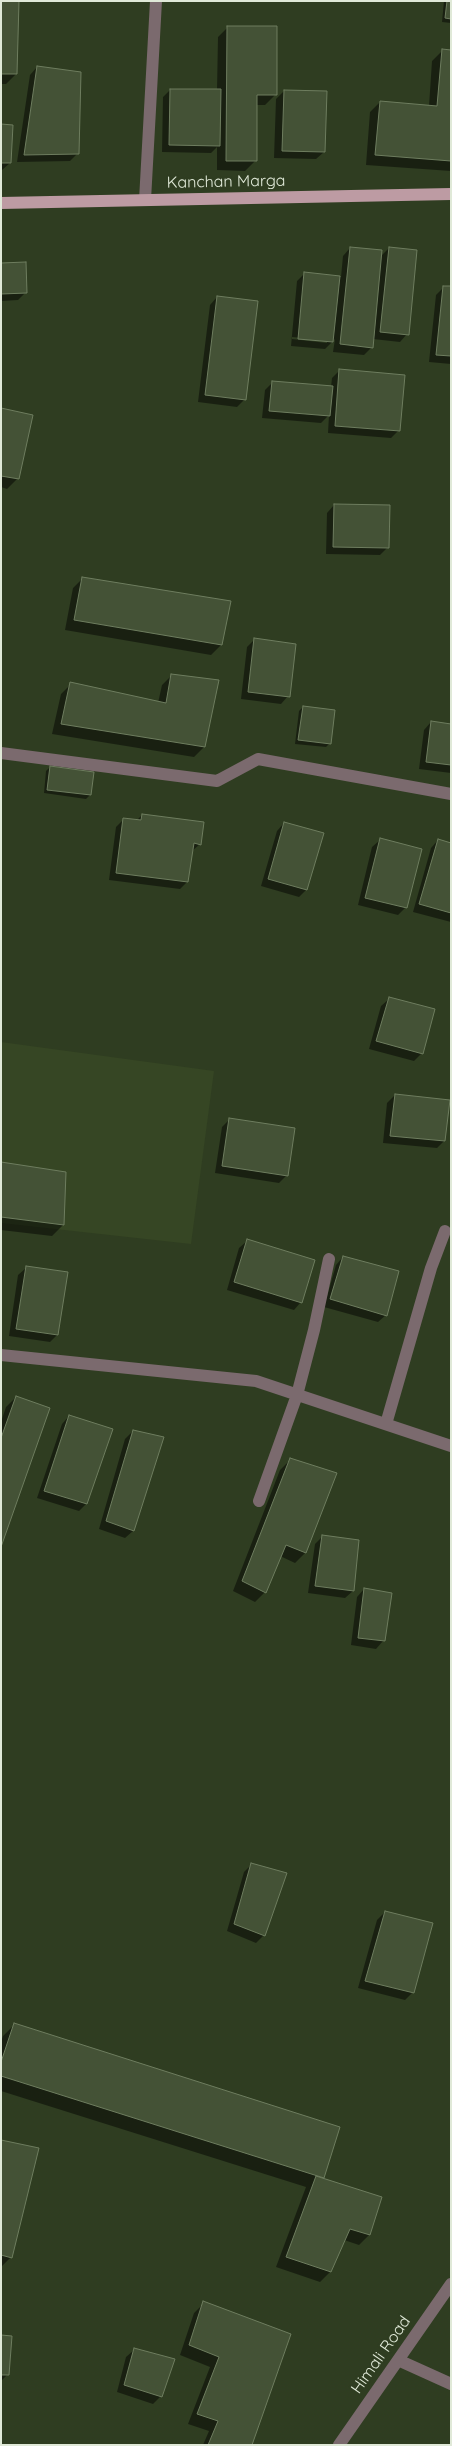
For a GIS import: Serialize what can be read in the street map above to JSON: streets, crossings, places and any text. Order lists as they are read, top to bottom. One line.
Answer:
{"streets":{"main road":["Kanchan Marga"],"street":["Himali Road"]}}
